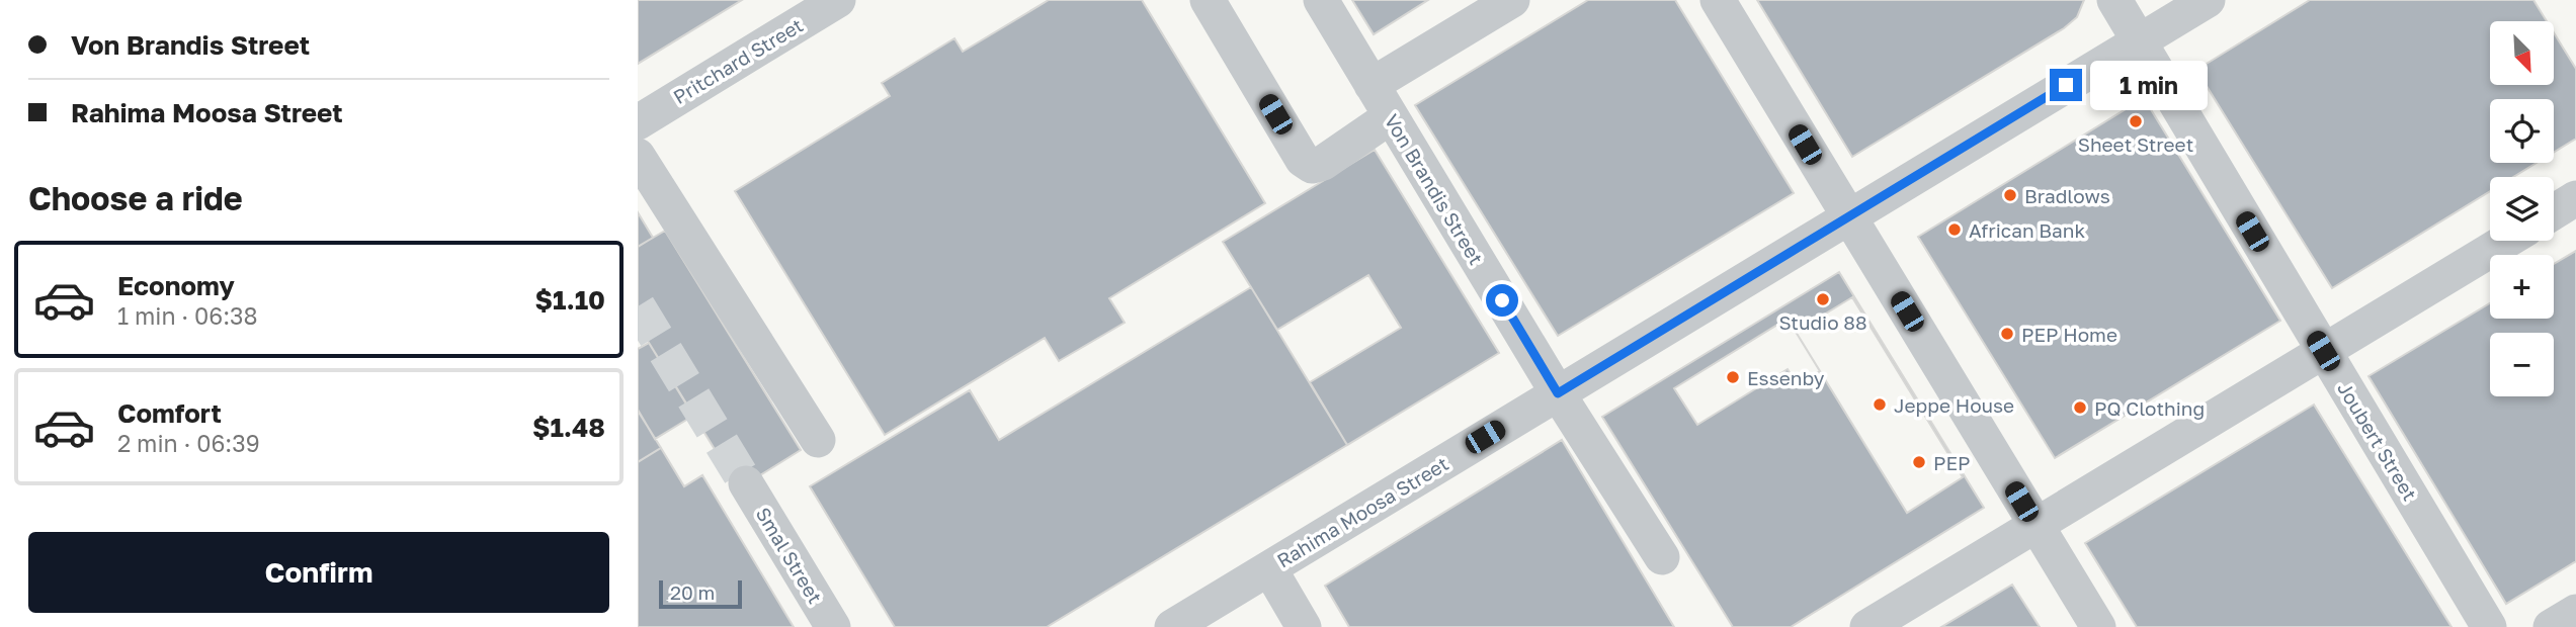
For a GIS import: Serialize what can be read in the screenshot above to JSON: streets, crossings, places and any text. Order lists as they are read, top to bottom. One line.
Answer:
{"streets":{"street":["Pritchard Street","Von Brandis Street","Joubert Street","Rahima Moosa Street","Smal Street"]},"crossings":[["Von Brandis Street","Rahima Moosa Street"],["Joubert Street","Rahima Moosa Street"]],"places":["Sheet Street","Bradlows","African Bank","Studio 88","PEP Home","Essenby","Jeppe House","PQ Clothing","PEP"],"scale_bar":"20 m","north":"bottom right","page":{"banner":["Von Brandis Street","Rahima Moosa Street"],"map_buttons":["+","−"],"bubble":"1 min","heading":"Choose a ride","list":[{"name":"Economy","note":"1 min · 06:38","value":"$1.10"},{"name":"Comfort","note":"2 min · 06:39","value":"$1.48"}],"buttons":"Confirm","scale":"20 m"}}
